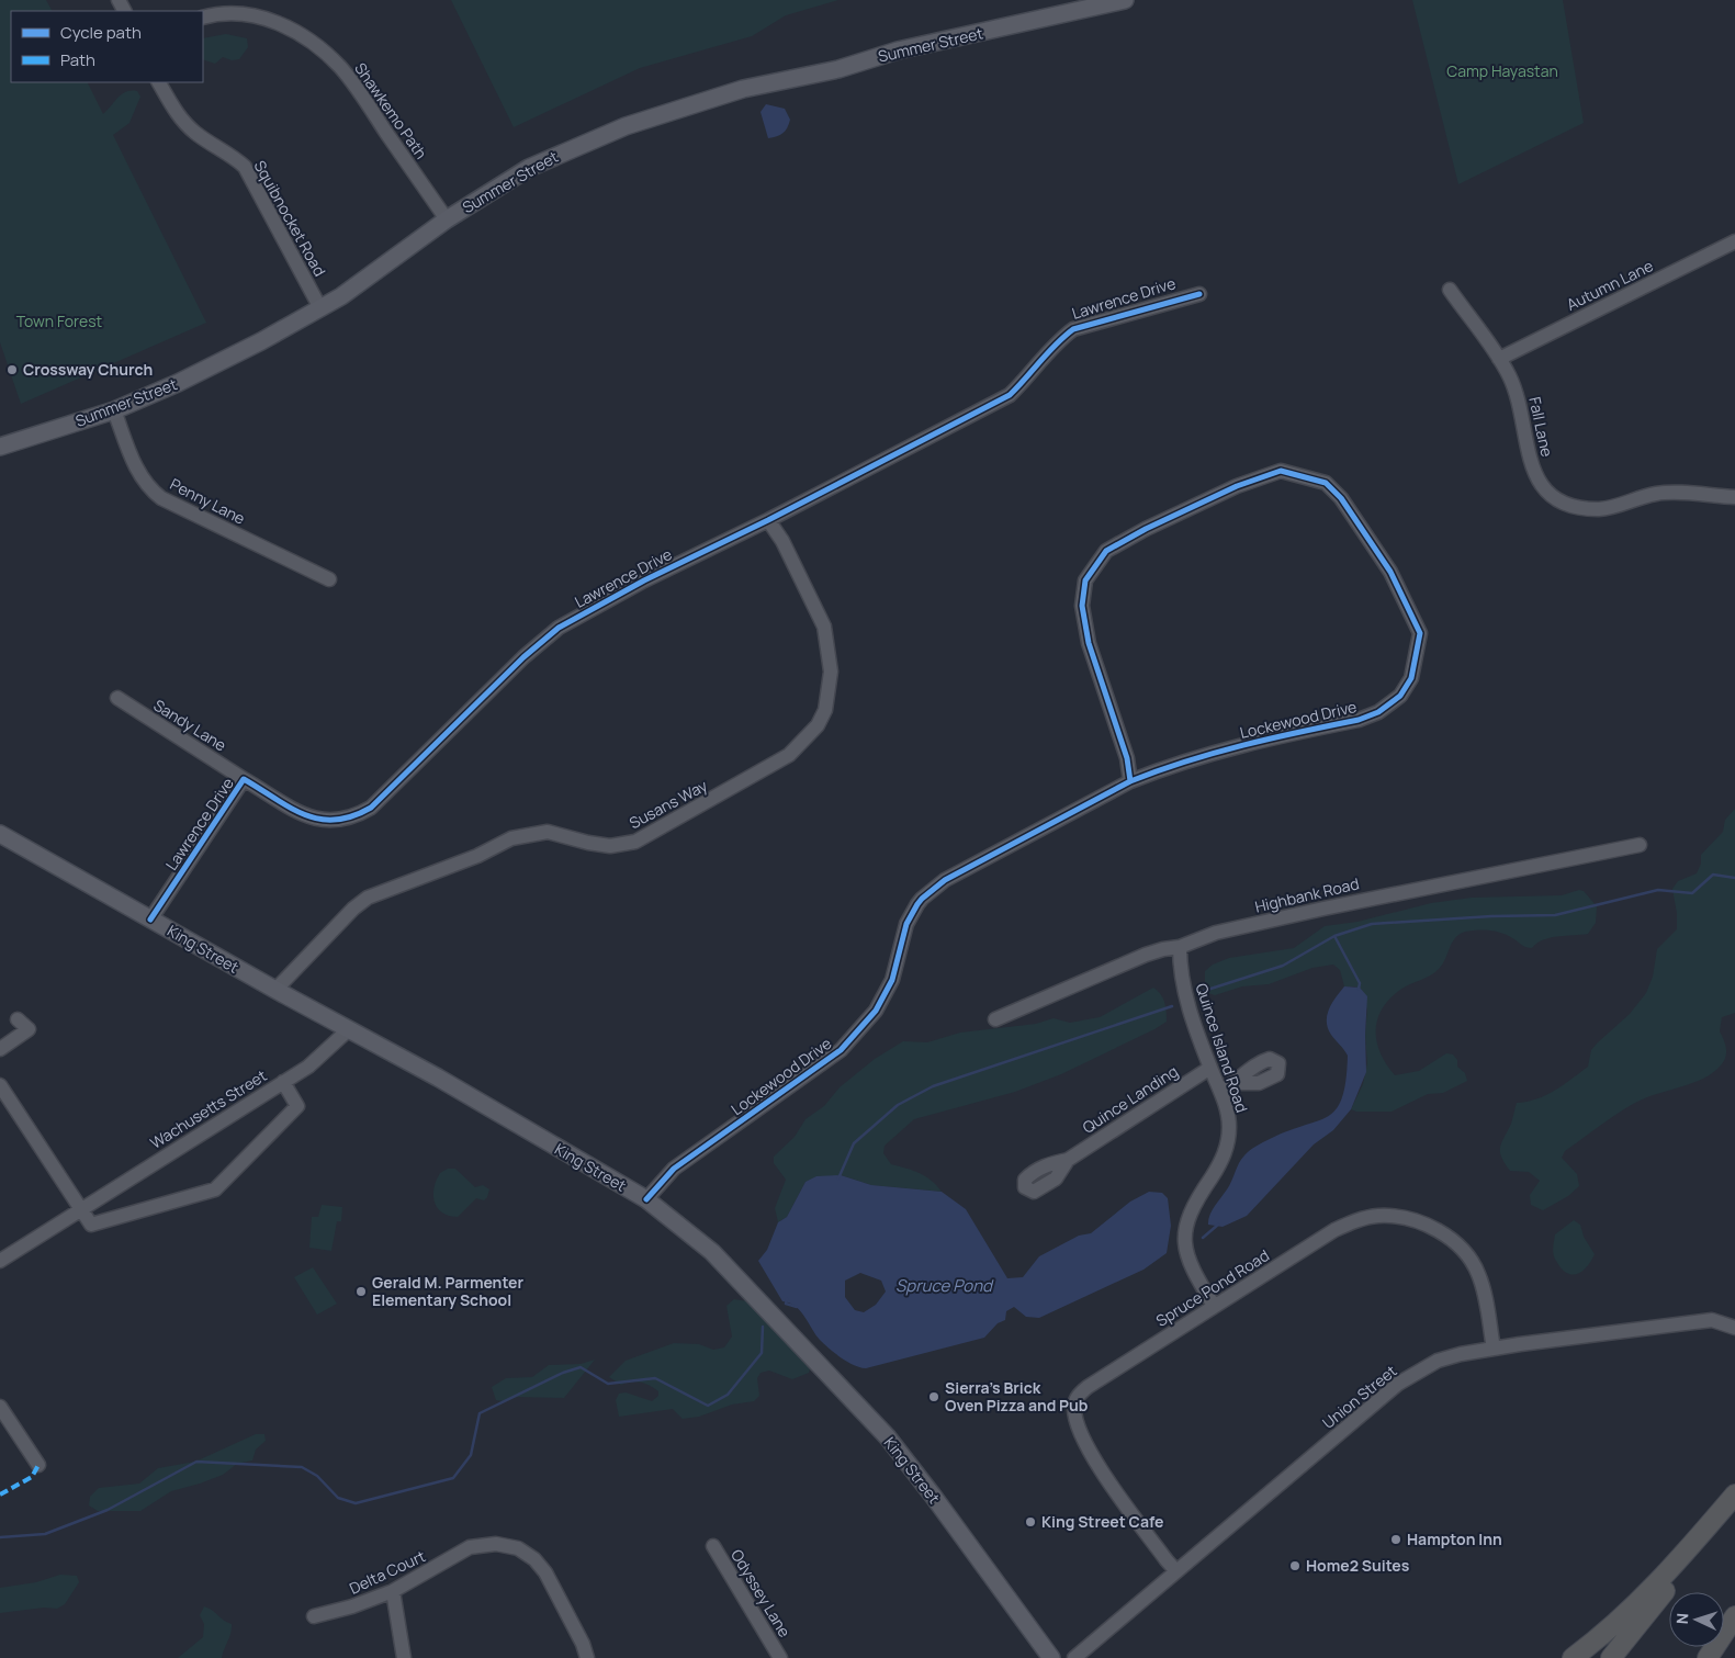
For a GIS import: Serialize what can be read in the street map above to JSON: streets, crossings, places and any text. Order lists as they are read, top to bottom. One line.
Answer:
{"streets":{"main road":["Summer Street","King Street"],"street":["Shawkemo Path","Squibnocket Road","Autumn Lane","Lawrence Drive","Fall Lane","Penny Lane","Lockewood Drive","Sandy Lane","Susans Way","Highbank Road","Quince Island Road","Quince Landing","Wachusetts Street","Spruce Pond Road","Union Street","Delta Court","Odyssey Lane"]},"crossings":[["Summer Street","Shawkemo Path"],["Summer Street","Squibnocket Road"],["Summer Street","Penny Lane"],["Autumn Lane","Fall Lane"],["Lawrence Drive","Sandy Lane"],["Lawrence Drive","Susans Way"],["Lawrence Drive","King Street"],["Lockewood Drive","King Street"],["Susans Way","King Street"],["Highbank Road","Quince Island Road"],["King Street","Wachusetts Street"],["Quince Island Road","Quince Landing"],["Quince Island Road","Spruce Pond Road"],["Spruce Pond Road","Union Street"]],"water":["Spruce Pond"],"parks":["Camp Hayastan","Town Forest"],"places":["Crossway Church","Gerald M. Parmenter Elementary School","Sierra's Brick Oven Pizza and Pub","King Street Cafe","Hampton Inn","Home2 Suites"],"legend":["Cycle path","Path"],"north":"left"}
